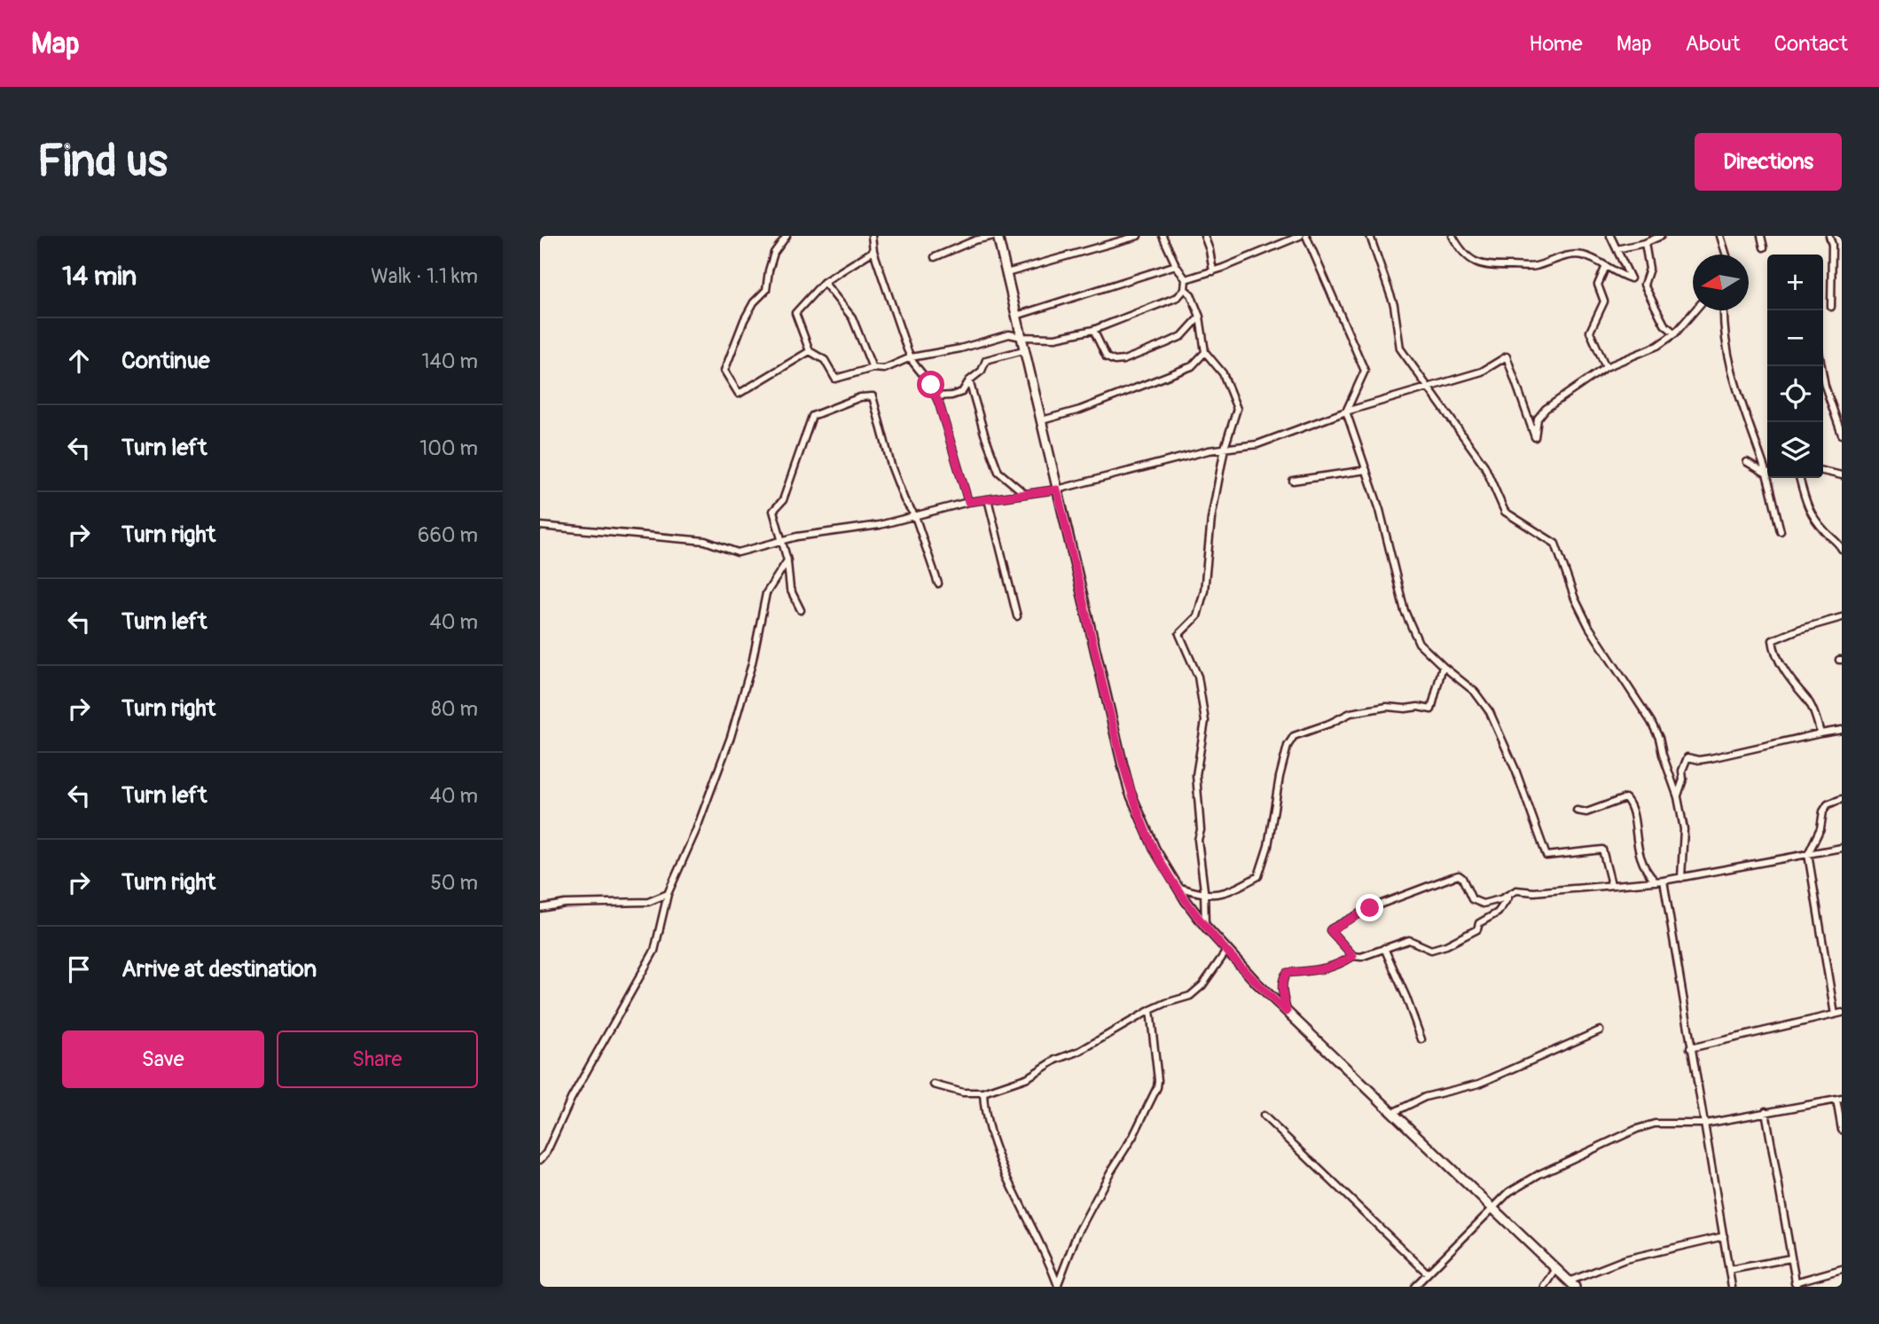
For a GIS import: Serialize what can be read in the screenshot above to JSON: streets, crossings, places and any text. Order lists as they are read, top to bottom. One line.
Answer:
{"north":"left","page":{"header":"Map","nav":["Home","Map","About","Contact"],"buttons":["Directions",["Save","Share"]],"title":"Find us","heading":["14 min","Walk · 1.1 km"],"map_buttons":["+","−"],"list":[["Continue","140 m"],["Turn left","100 m"],["Turn right","660 m"],["Turn left","40 m"],["Turn right","80 m"],["Turn left","40 m"],["Turn right","50 m"],"Arrive at destination"]}}
